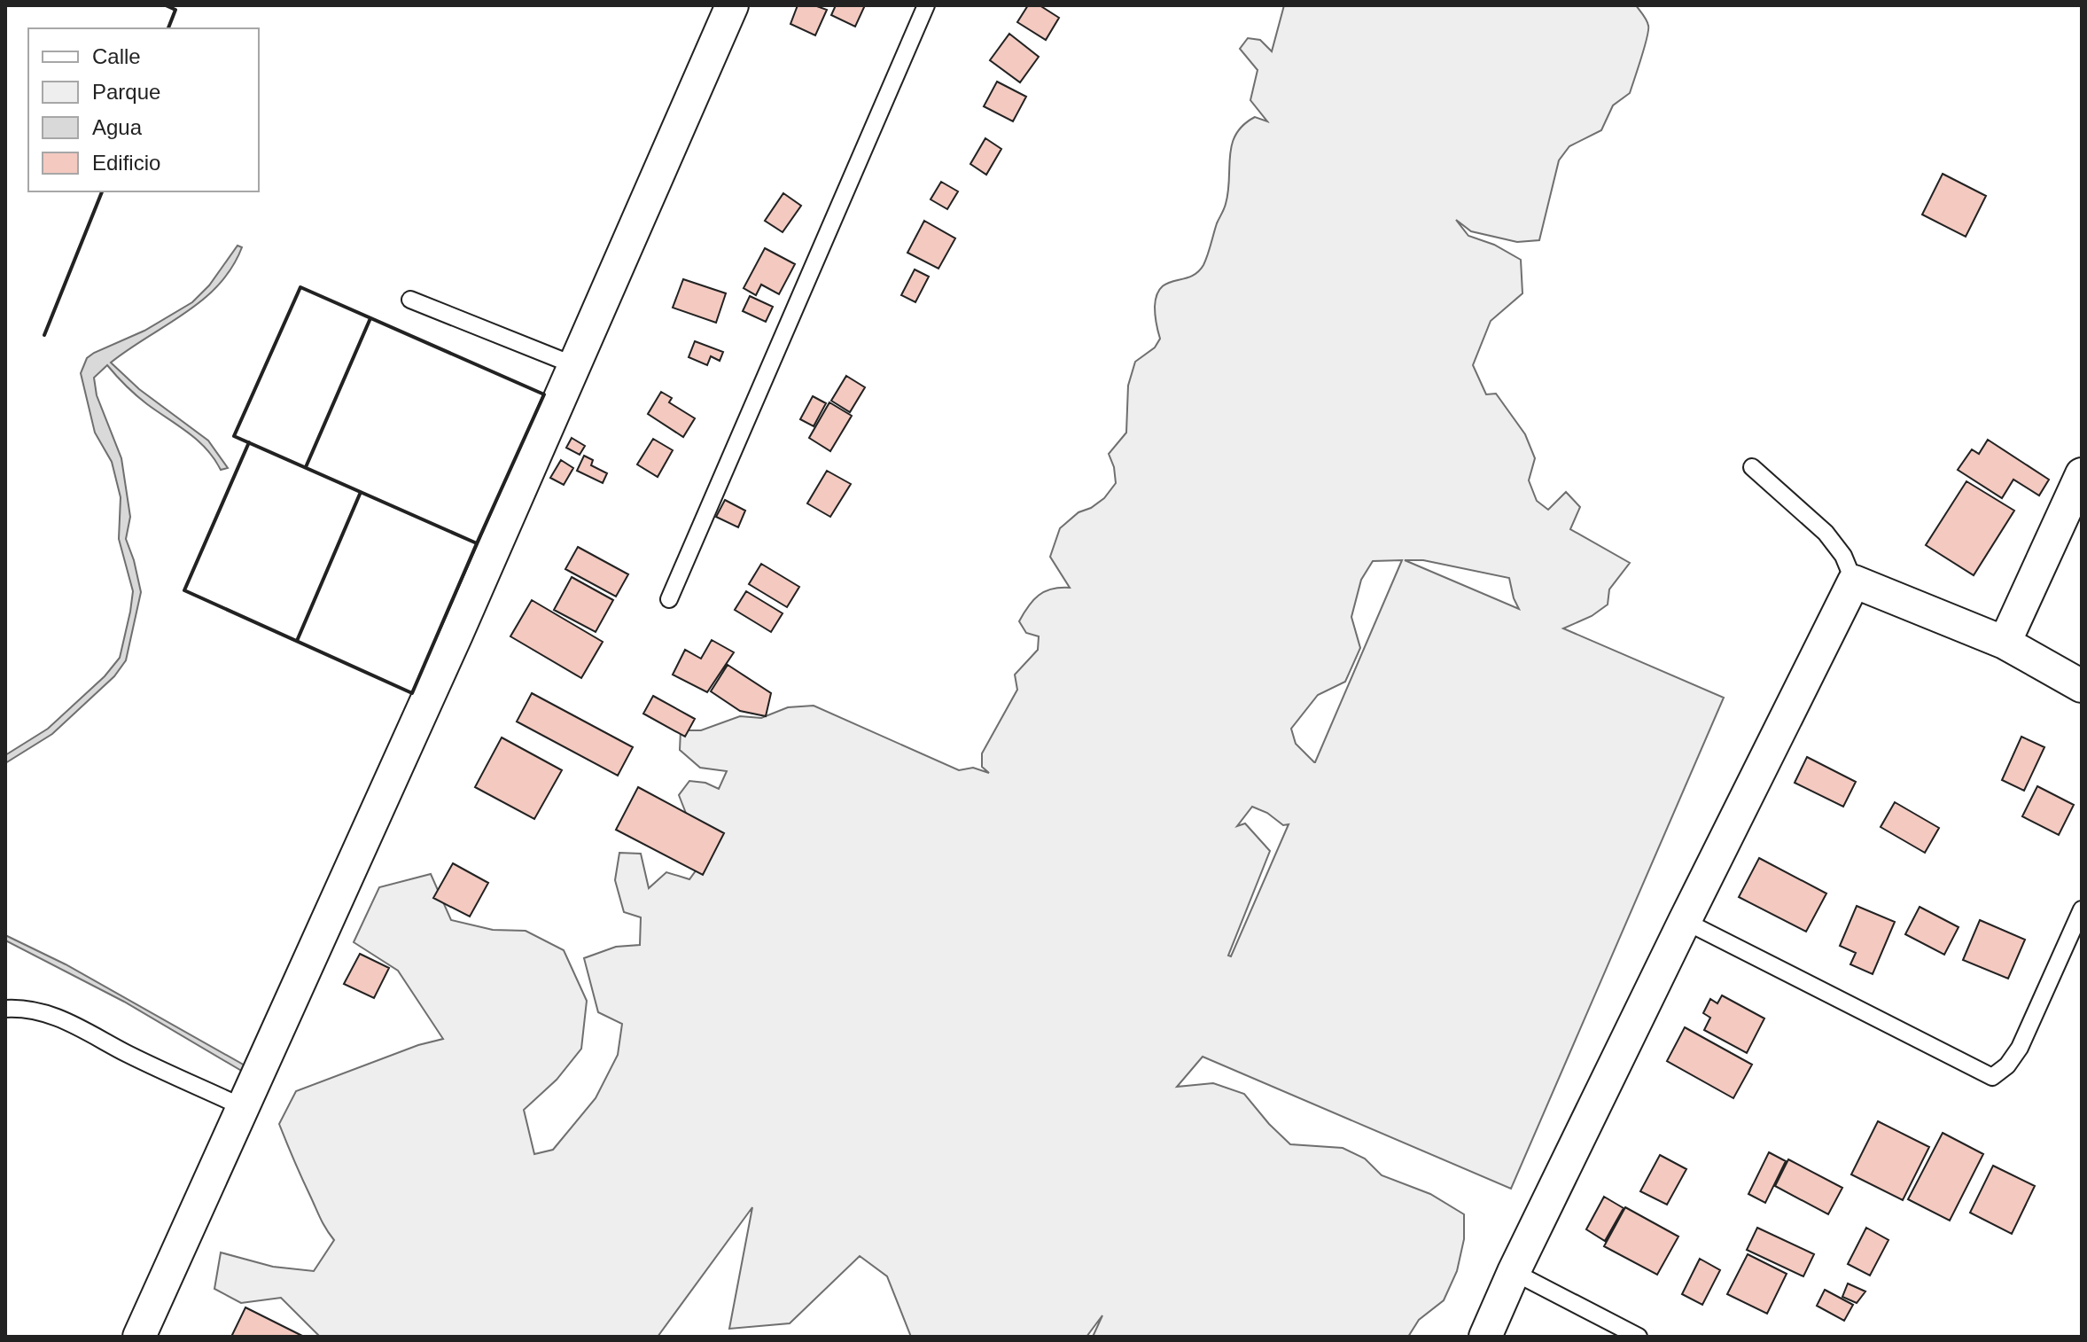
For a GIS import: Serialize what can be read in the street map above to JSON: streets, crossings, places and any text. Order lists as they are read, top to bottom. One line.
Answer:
{"legend":["Calle","Parque","Agua","Edificio"]}
